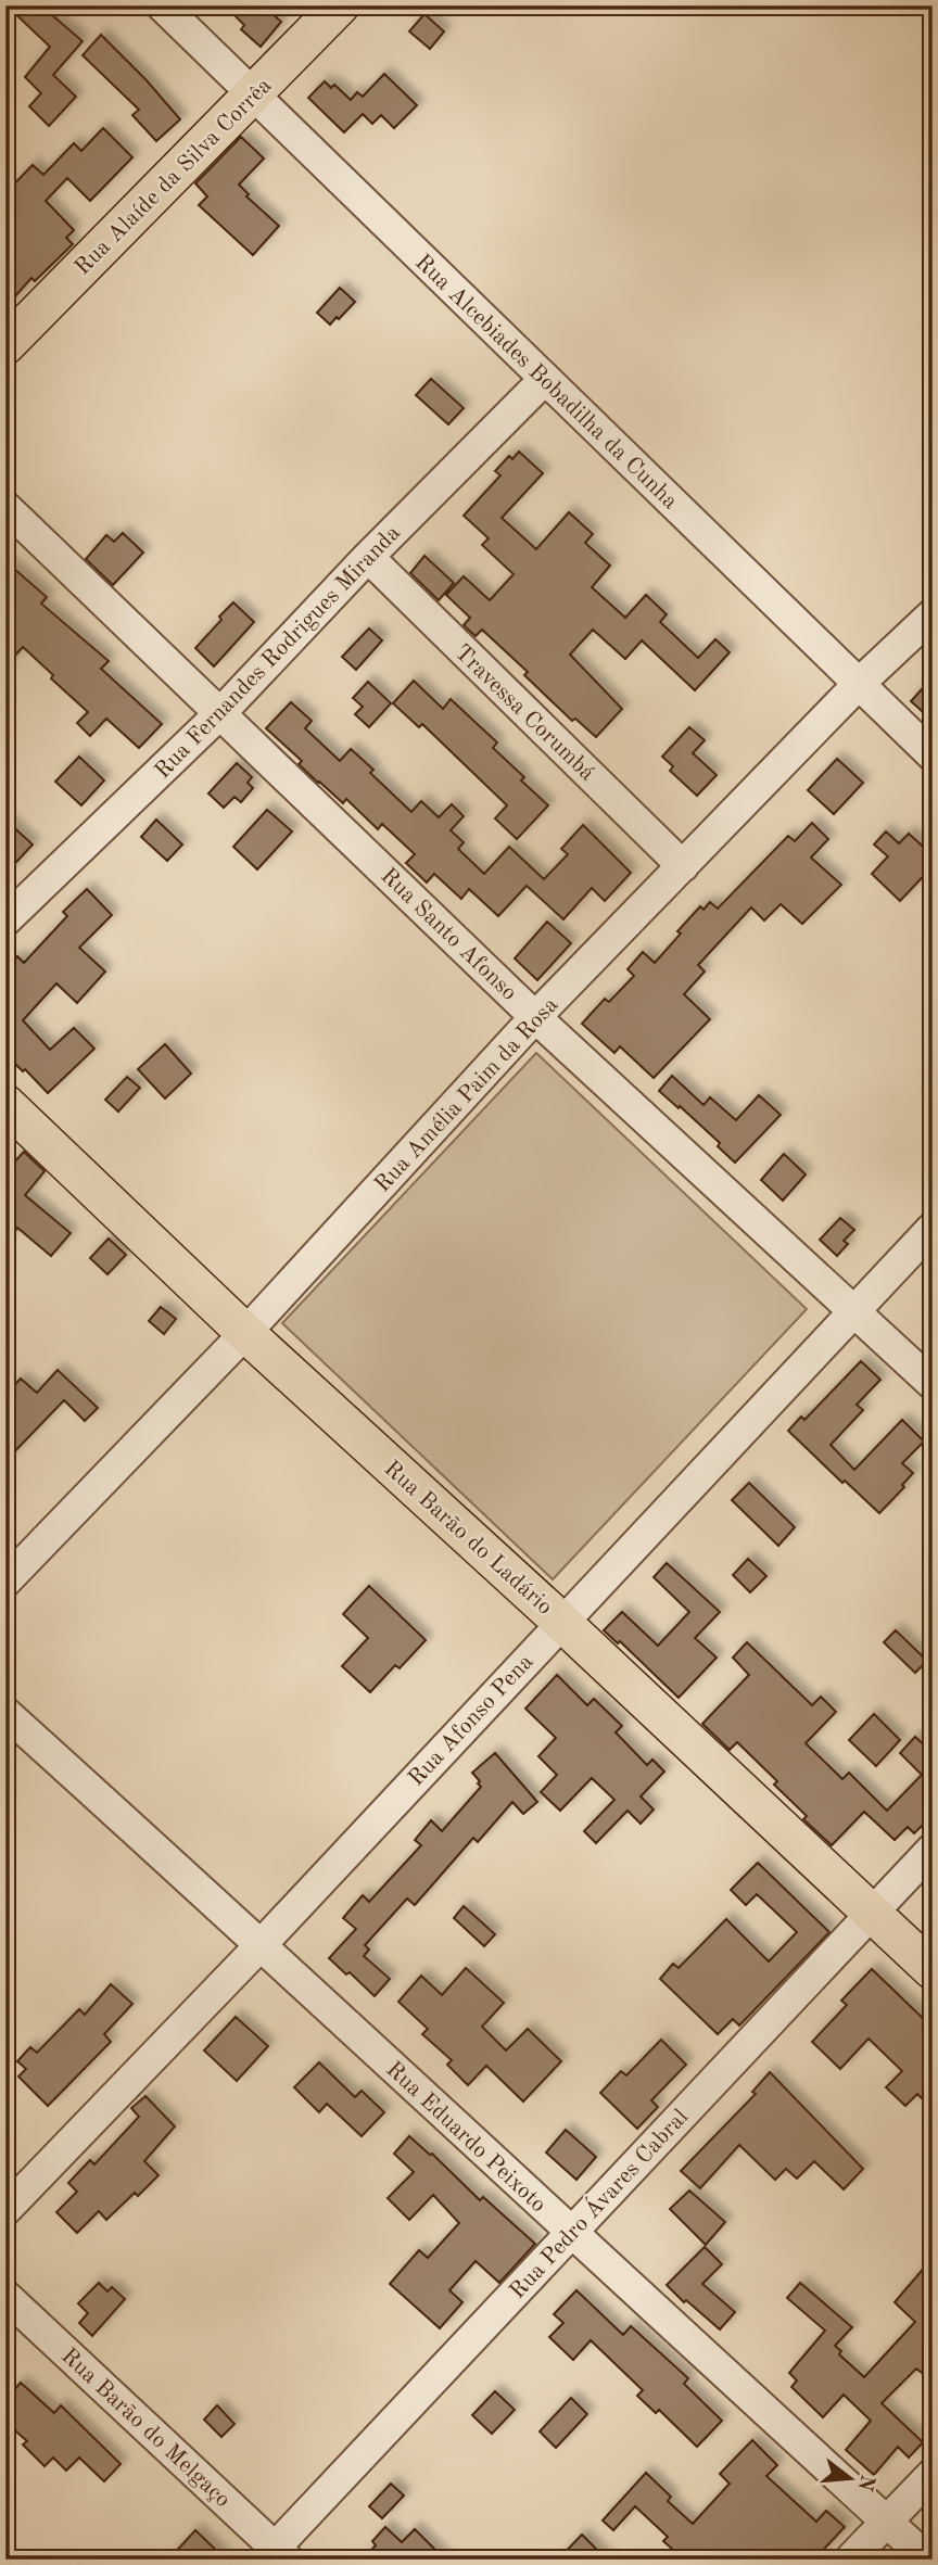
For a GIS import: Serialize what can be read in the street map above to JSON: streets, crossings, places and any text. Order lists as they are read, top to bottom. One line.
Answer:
{"streets":{"main road":["Rua Alaíde da Silva Corrêa","Rua Barão do Ladário"],"street":["Rua Alcebiades Bobadilha da Cunha","Rua Fernandes Rodrigues Miranda","Travessa Corumbá","Rua Santo Afonso","Rua Amélia Paim da Rosa","Rua Afonso Pena","Rua Eduardo Peixoto","Rua Pedro Ávares Cabral","Rua Barão do Melgaço"]},"crossings":[["Rua Alaíde da Silva Corrêa","Rua Alcebiades Bobadilha da Cunha"],["Rua Alcebiades Bobadilha da Cunha","Rua Fernandes Rodrigues Miranda"],["Rua Alcebiades Bobadilha da Cunha","Rua Amélia Paim da Rosa"],["Rua Fernandes Rodrigues Miranda","Travessa Corumbá"],["Rua Fernandes Rodrigues Miranda","Rua Santo Afonso"],["Travessa Corumbá","Rua Amélia Paim da Rosa"],["Rua Santo Afonso","Rua Amélia Paim da Rosa"],["Rua Santo Afonso","Rua Afonso Pena"],["Rua Amélia Paim da Rosa","Rua Barão do Ladário"],["Rua Barão do Ladário","Rua Afonso Pena"],["Rua Barão do Ladário","Rua Pedro Ávares Cabral"],["Rua Afonso Pena","Rua Eduardo Peixoto"],["Rua Eduardo Peixoto","Rua Pedro Ávares Cabral"],["Rua Pedro Ávares Cabral","Rua Barão do Melgaço"]],"north":"right"}
